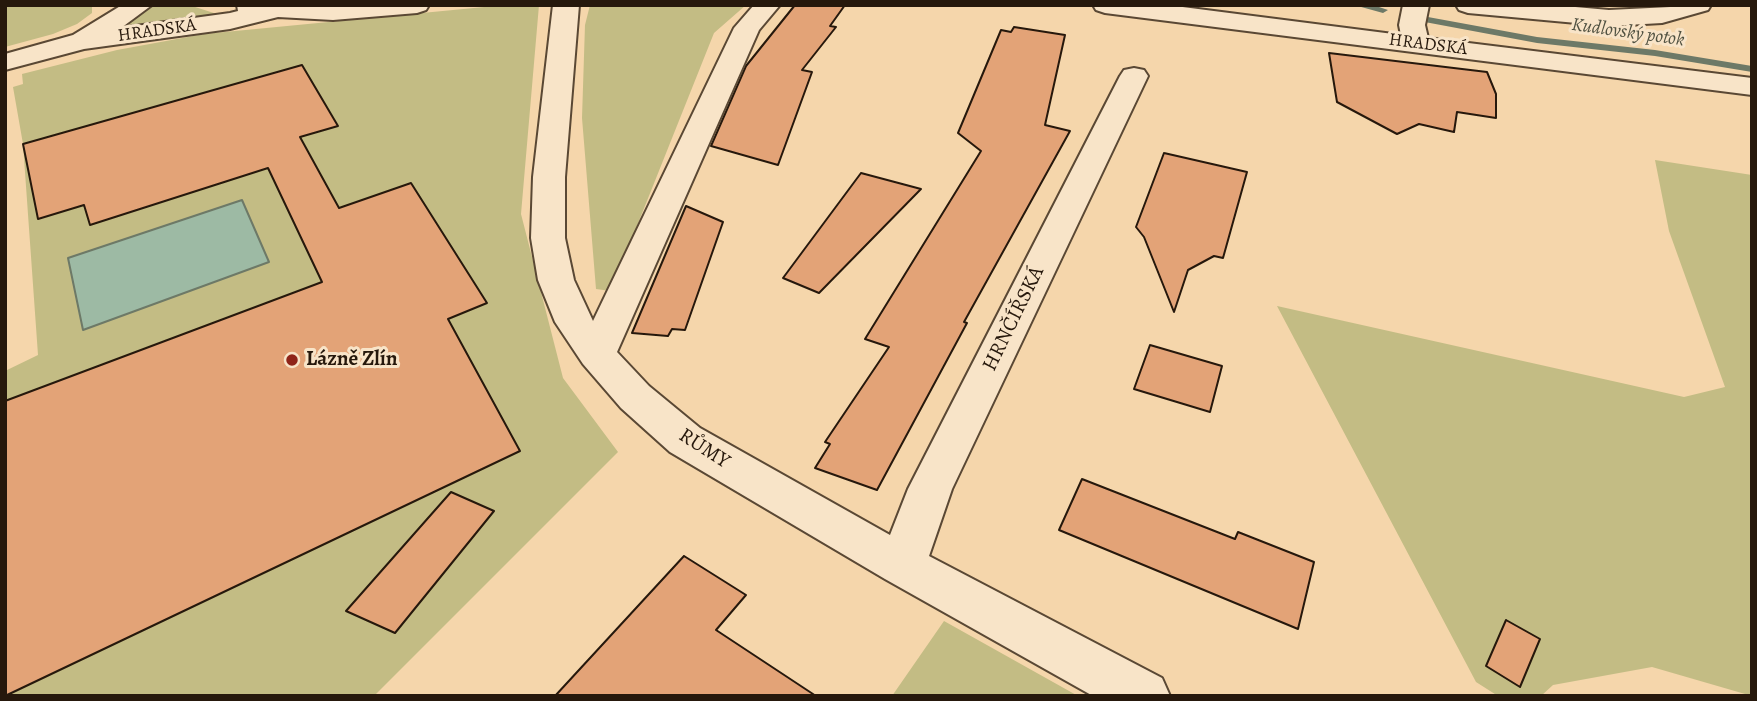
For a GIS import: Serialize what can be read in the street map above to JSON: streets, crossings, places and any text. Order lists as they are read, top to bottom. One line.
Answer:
{"streets":{"street":["HRADSKÁ","HRNČÍŘSKÁ","RŮMY"]},"crossings":[["HRNČÍŘSKÁ","RŮMY"]],"water":["Kudlovský potok"],"places":["Lázně Zlín"]}
